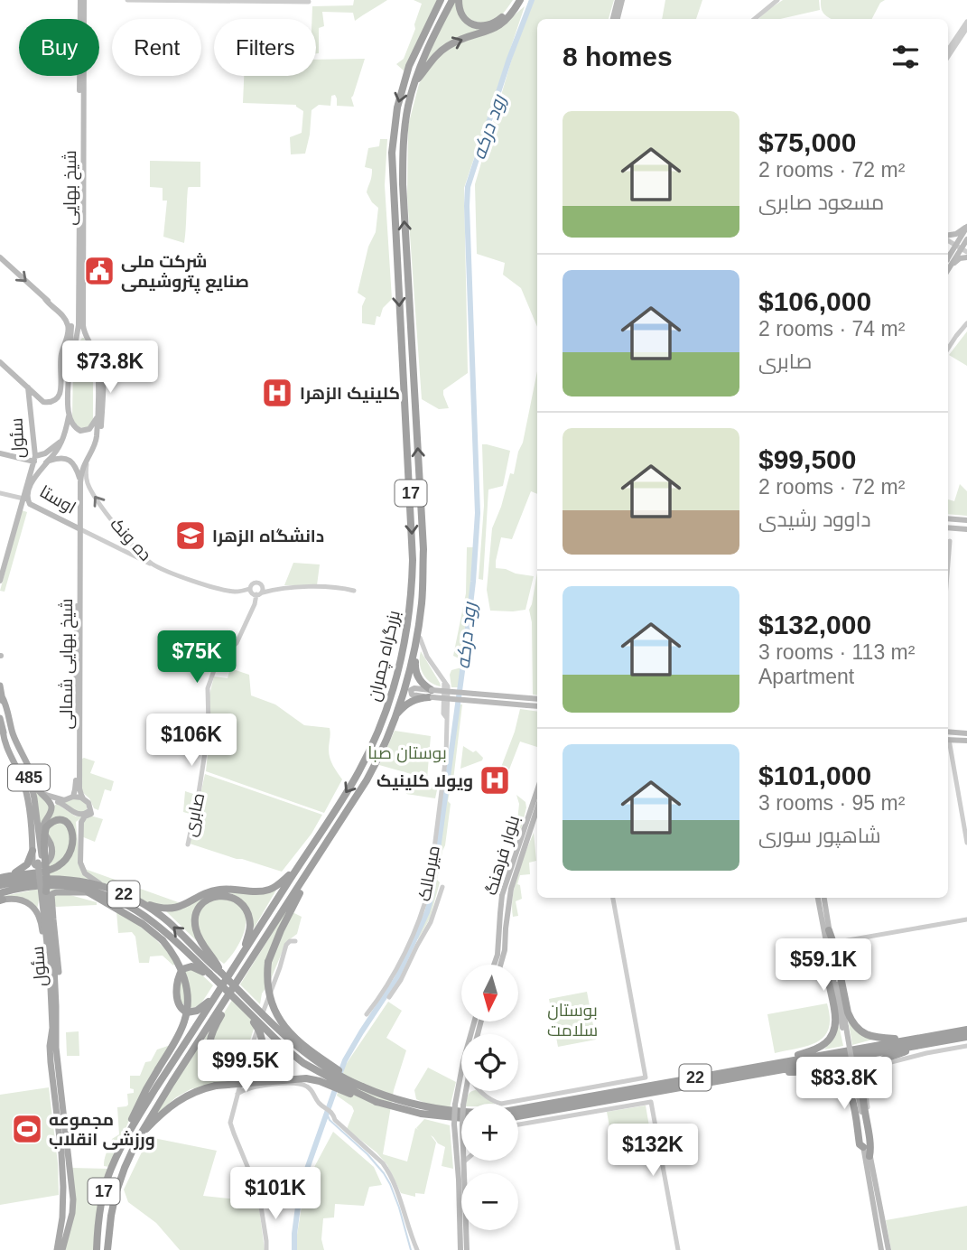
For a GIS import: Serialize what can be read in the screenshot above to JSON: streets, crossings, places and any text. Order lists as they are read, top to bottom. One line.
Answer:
{"streets":{"highway":["17","بزرگراه چمران","22"],"main road":["شیخ بهایی","سئول","اوستا","شیخ بهایی شمالی","485","بلوار فرهنگ"],"street":["ده ونک","صابری","میرمالک"]},"crossings":[["شیخ بهایی","سئول"],["سئول","اوستا"],["اوستا","ده ونک"],["اوستا","شیخ بهایی شمالی"],["ده ونک","صابری"]],"one_way":["ده ونک"],"water":["رود درکه"],"parks":["بوستان صبا","بوستان سلامت"],"places":{"public building":["شرکت ملی صنایع پتروشیمی"],"hospital":["کلینیک الزهرا","ویولا کلینیک"],"school or university":["دانشگاه الزهرا"],"sports":["مجموعه ورزشی انقلاب"]},"north":"bottom","page":{"chip":["Buy","Rent","Filters"],"heading":"8 homes","list":[{"name":"$75,000","note":"2 rooms · 72 m² · مسعود صابری"},{"name":"$106,000","note":"2 rooms · 74 m² · صابری"},{"name":"$99,500","note":"2 rooms · 72 m² · داوود رشیدی"},{"name":"$132,000","note":"3 rooms · 113 m² · Apartment"},{"name":"$101,000","note":"3 rooms · 95 m² · شاهپور سوری"}],"price":["$73.8K","$75K","$106K","$59.1K","$99.5K","$83.8K","$132K","$101K"],"map_buttons":["+","−"]}}
